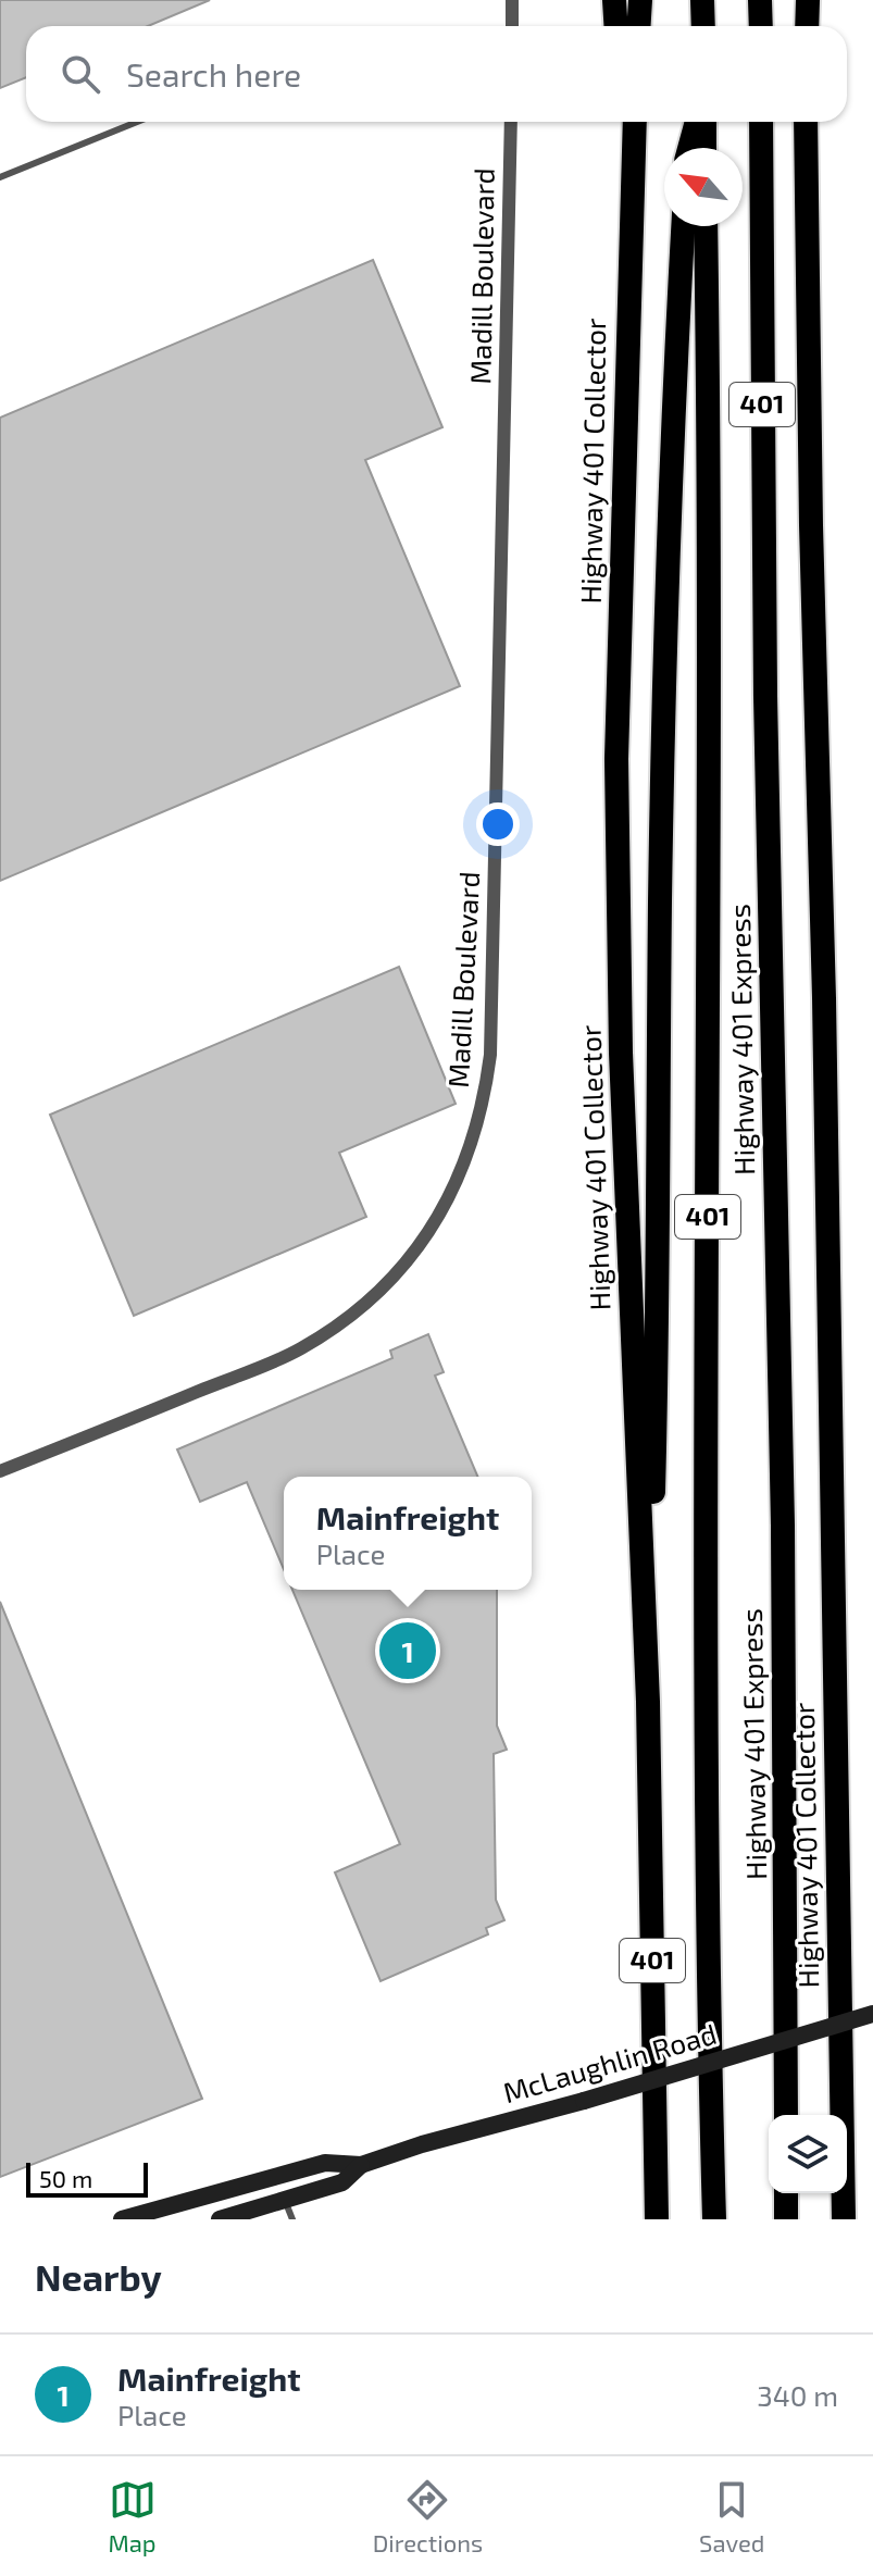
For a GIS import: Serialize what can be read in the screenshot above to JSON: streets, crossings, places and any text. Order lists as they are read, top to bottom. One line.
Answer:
{"streets":{"highway":["401","Highway 401 Collector","Highway 401 Express"],"street":["Madill Boulevard","McLaughlin Road"]},"scale_bar":"50 m","north":"top left","page":{"search":"Search here","popup":["Mainfreight","Place"],"pins":"1","scale":"50 m","heading":"Nearby","list":[{"mark":"1","name":"Mainfreight","note":"Place","value":"340 m"}],"nav":["Map","Directions","Saved"]}}
